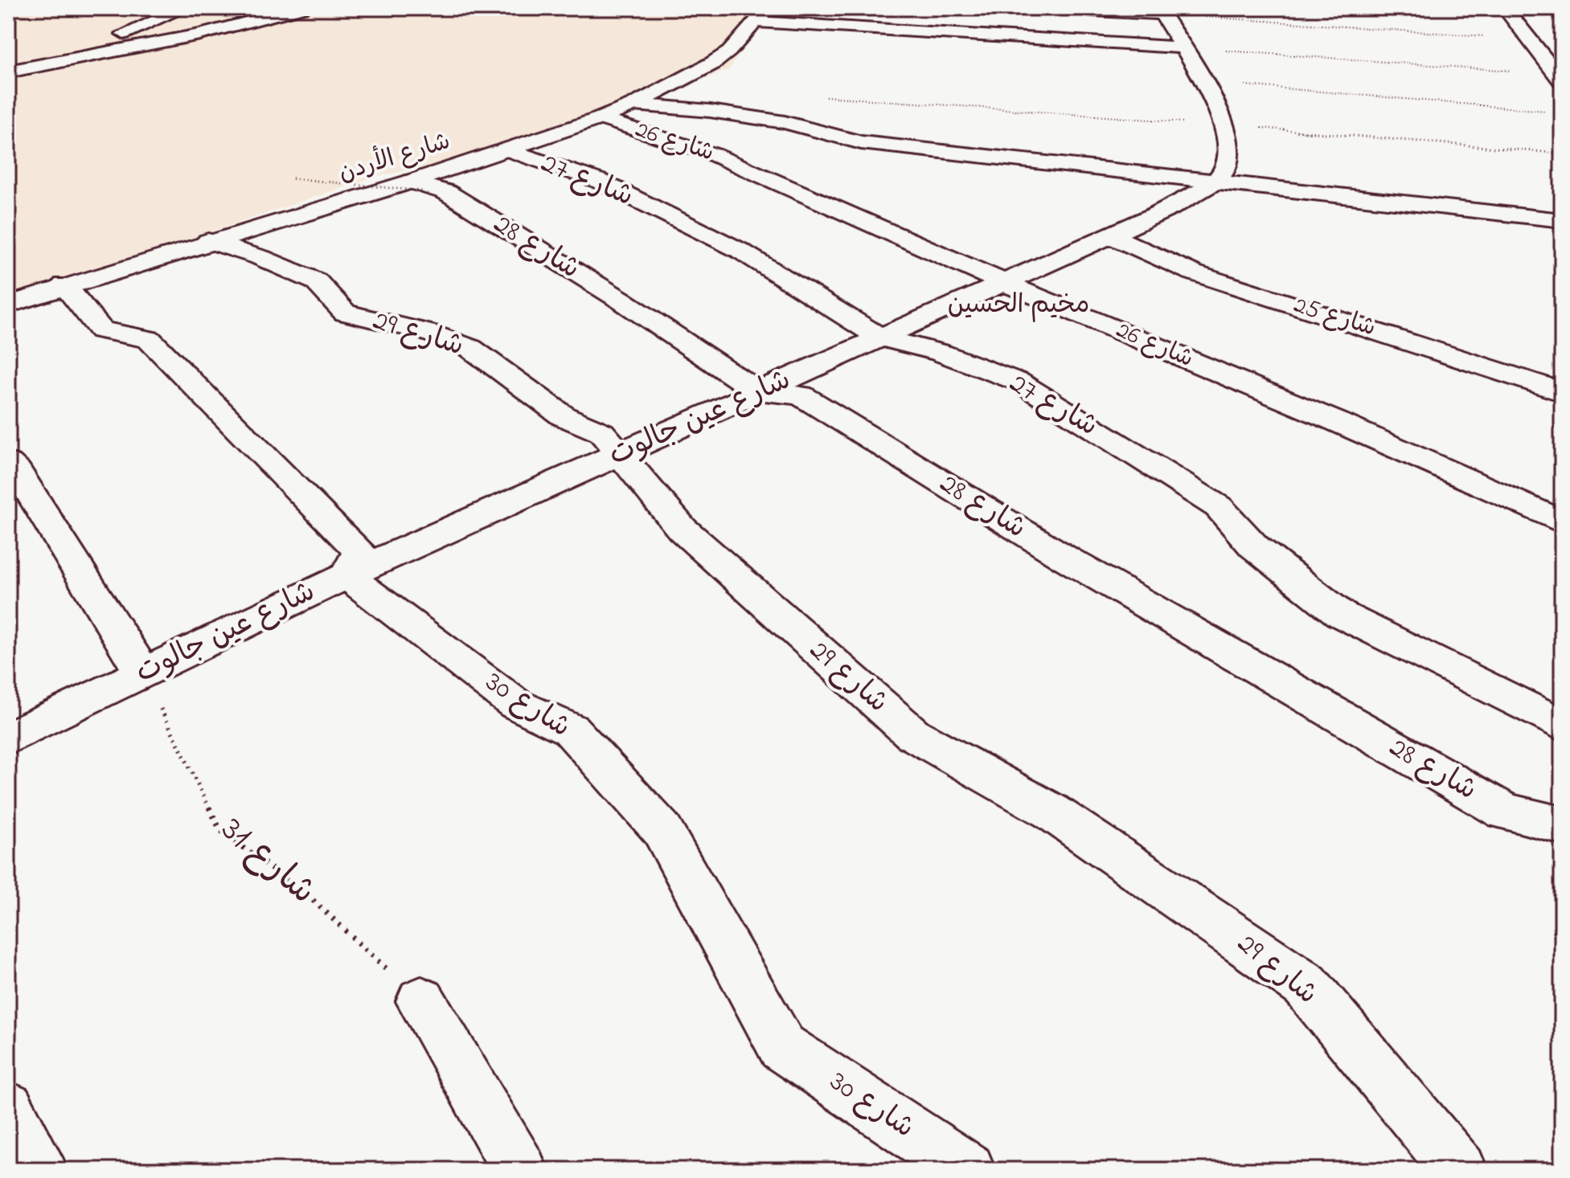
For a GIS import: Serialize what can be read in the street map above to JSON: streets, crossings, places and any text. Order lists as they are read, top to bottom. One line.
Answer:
{"streets":{"main road":["شارع 26","شارع الأردن","شارع 27","شارع 28","شارع 25","شارع 29","شارع عين جالوت","شارع 30"],"path":["شارع 31"]},"crossings":[["شارع 26","شارع الأردن"],["شارع 26","شارع عين جالوت"],["شارع الأردن","شارع 27"],["شارع الأردن","شارع 28"],["شارع الأردن","شارع 29"],["شارع 27","شارع عين جالوت"],["شارع 28","شارع عين جالوت"],["شارع 25","شارع عين جالوت"],["شارع 29","شارع عين جالوت"],["شارع عين جالوت","شارع 30"],["شارع عين جالوت","شارع 31"]],"districts":["مخيم الحسين"]}
